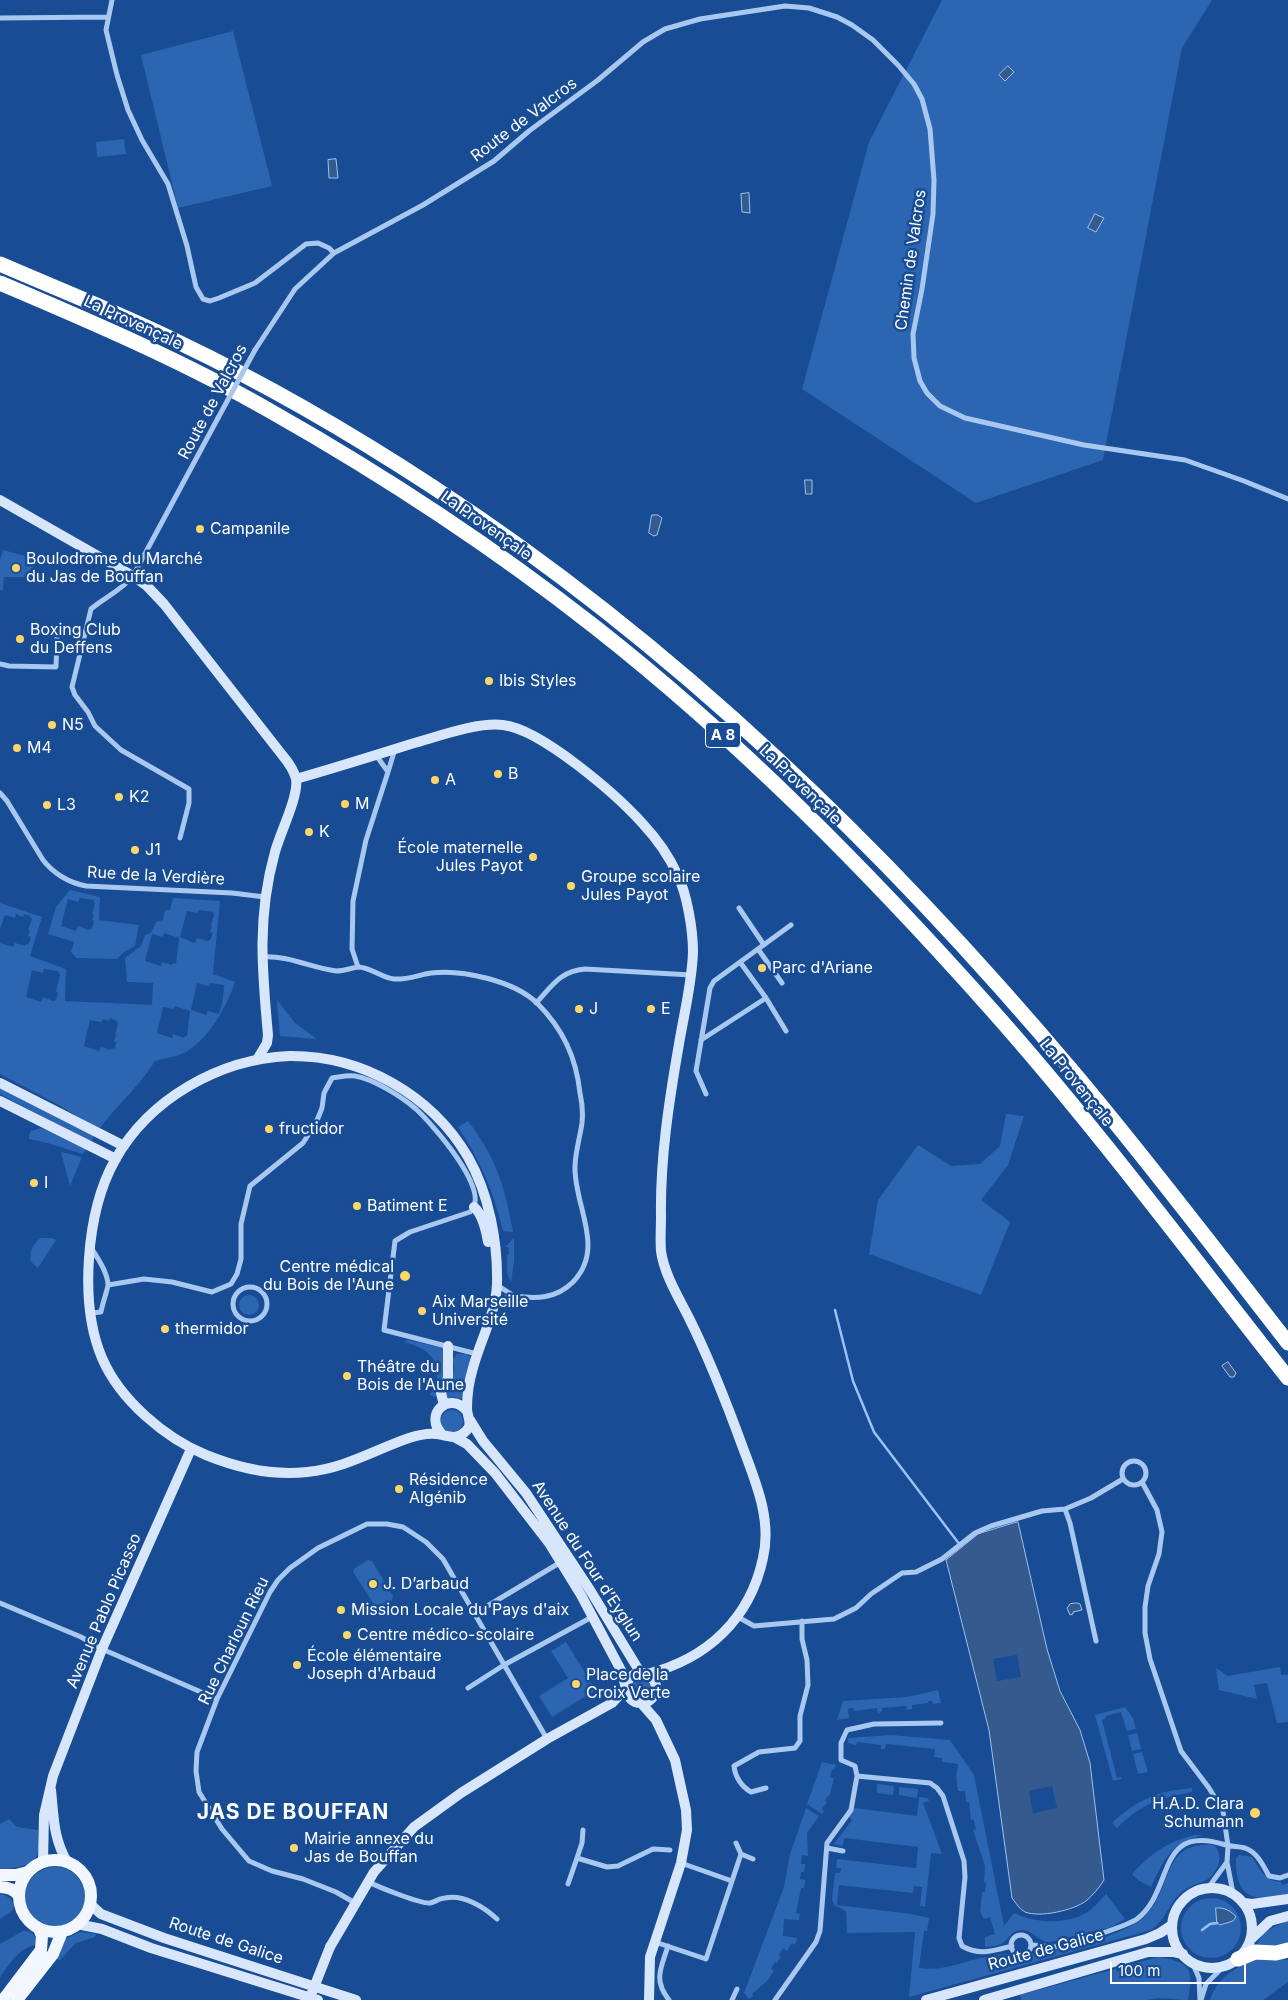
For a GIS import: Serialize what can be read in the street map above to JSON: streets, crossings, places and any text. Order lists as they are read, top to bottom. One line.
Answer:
{"streets":{"highway":["La Provençale","A 8"],"main road":["Avenue du Four d’Eyglun","Avenue Pablo Picasso","Route de Galice"],"street":["Route de Valcros","Chemin de Valcros","Rue de la Verdière","Rue Charloun Rieu"]},"crossings":[["Route de Valcros","Chemin de Valcros"],["Avenue Pablo Picasso","Route de Galice"]],"districts":["JAS DE BOUFFAN"],"places":["Campanile","Boulodrome du Marché du Jas de Bouffan","Boxing Club du Deffens","Ibis Styles","N5","M4","B","A","K2","M","L3","K","J1","École maternelle Jules Payot","Groupe scolaire Jules Payot","Parc d'Ariane","J","E","fructidor","I","Batiment E","Centre médical du Bois de l'Aune","Aix Marseille Université","thermidor","Théâtre du Bois de l'Aune","Résidence Algénib","J. D’arbaud","Mission Locale du Pays d'aix","Centre médico-scolaire","École élémentaire Joseph d'Arbaud","Place de la Croix Verte","H.A.D. Clara Schumann","Mairie annexe du Jas de Bouffan"],"scale_bar":"100 m"}
